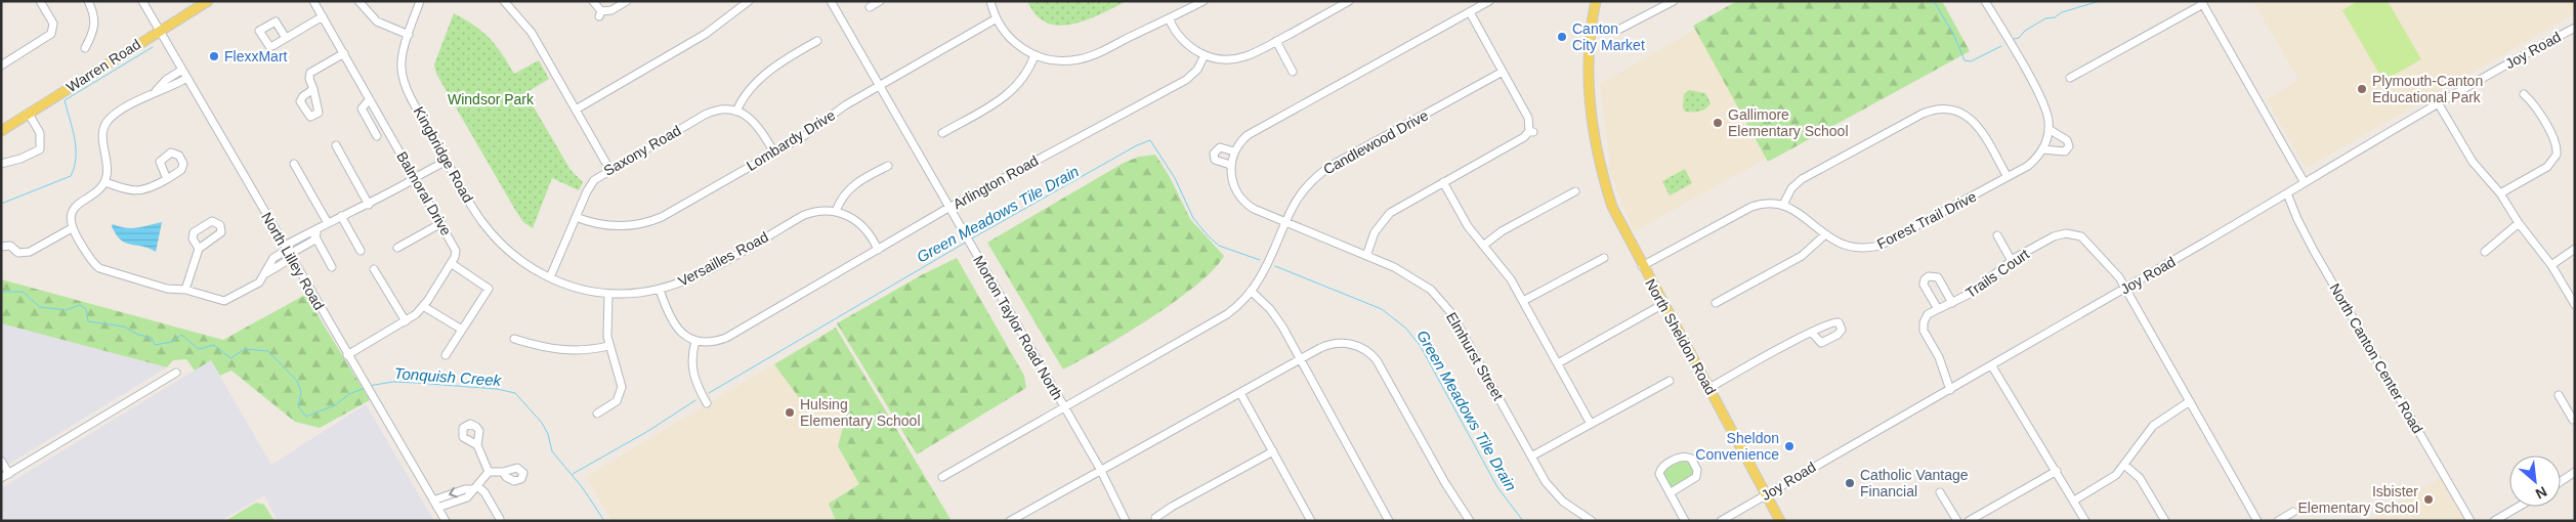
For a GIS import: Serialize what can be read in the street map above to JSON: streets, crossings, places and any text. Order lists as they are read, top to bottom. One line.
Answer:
{"streets":{"main road":["Warren Road","North Sheldon Road"],"street":["Joy Road","Lombardy Drive","Candlewood Drive","Saxony Road","Kingbridge Road","Arlington Road","Balmoral Drive","Forest Trail Drive","Versailles Road","North Lilley Road","Trails Court","Morton Taylor Road North","Elmhurst Street","North Canton Center Road"]},"crossings":[["Joy Road","Trails Court"],["Joy Road","North Sheldon Road"],["Joy Road","North Canton Center Road"],["Warren Road","North Lilley Road"],["Lombardy Drive","Saxony Road"],["Lombardy Drive","Morton Taylor Road North"],["Candlewood Drive","Morton Taylor Road North"],["Candlewood Drive","Elmhurst Street"],["Saxony Road","Kingbridge Road"],["Saxony Road","Versailles Road"],["Kingbridge Road","Versailles Road"],["Arlington Road","Morton Taylor Road North"]],"water":["Green Meadows Tile Drain","Tonquish Creek"],"parks":["Windsor Park"],"places":["Canton City Market","FlexxMart","Plymouth-Canton Educational Park","Gallimore Elementary School","Hulsing Elementary School","Sheldon Convenience","Catholic Vantage Financial","Isbister Elementary School"],"north":"bottom right"}
